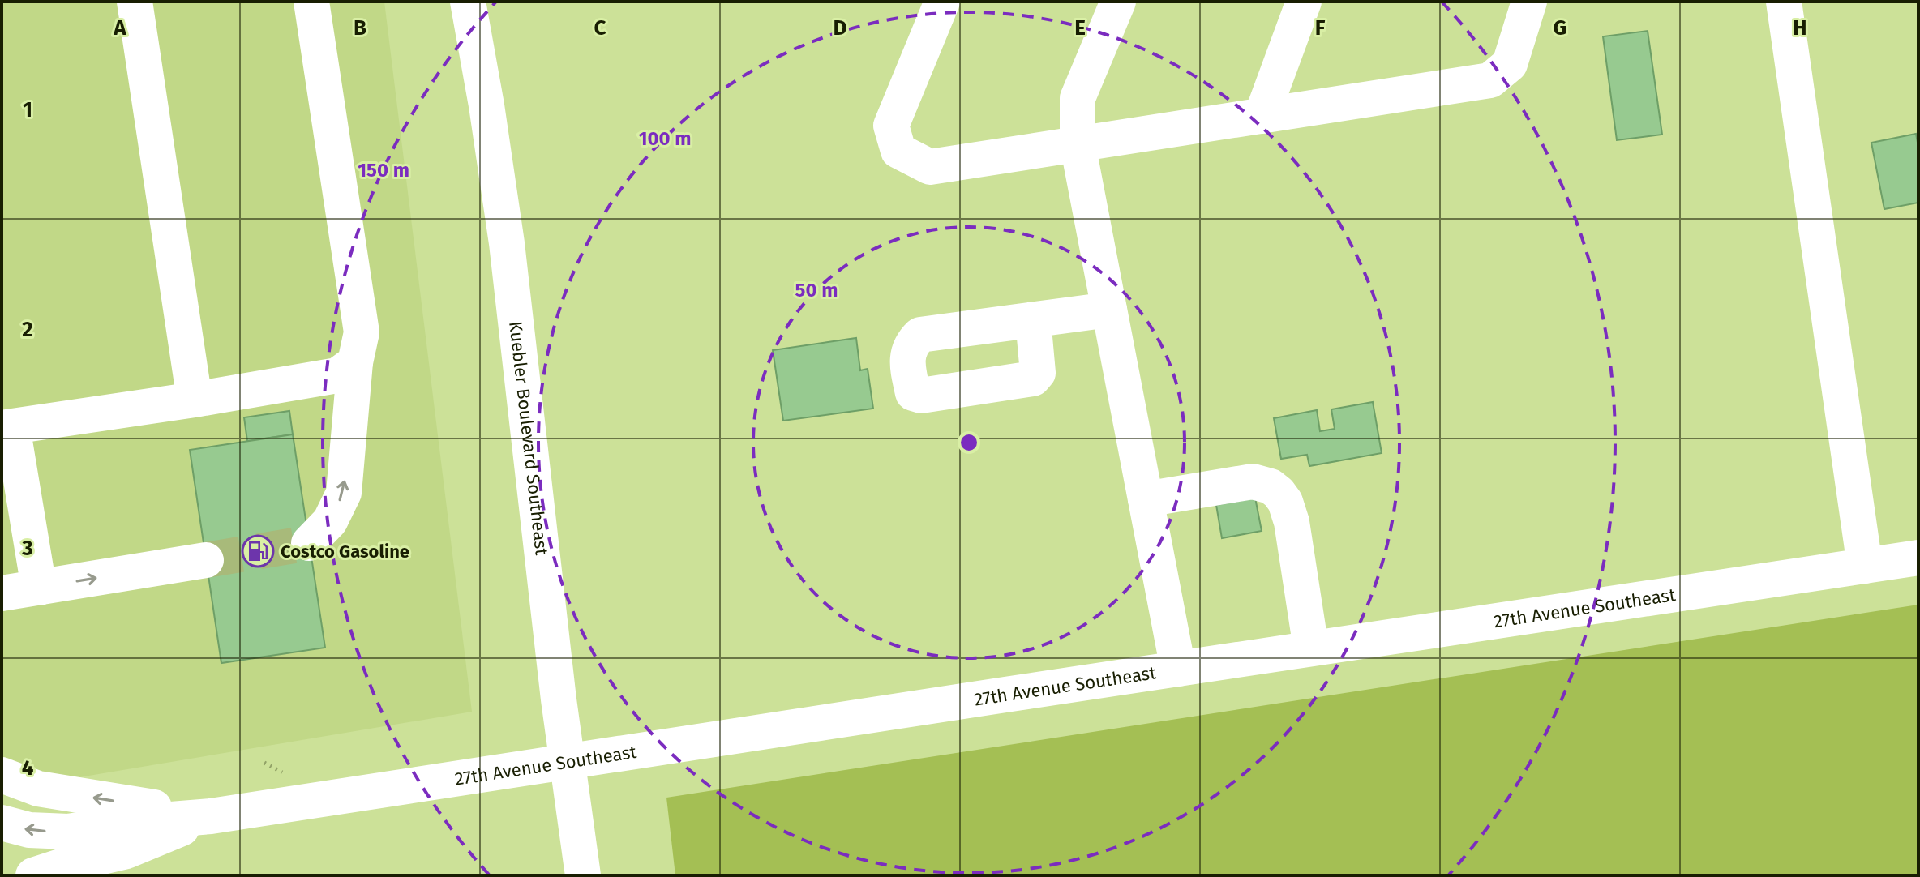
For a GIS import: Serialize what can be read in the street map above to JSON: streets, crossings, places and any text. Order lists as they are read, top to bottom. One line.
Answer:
{"streets":{"street":["Kuebler Boulevard Southeast","27th Avenue Southeast"]},"crossings":[["Kuebler Boulevard Southeast","27th Avenue Southeast"]],"places":{"fuel station":["Costco Gasoline"]},"grid":{"columns":["A","B","C","D","E","F","G","H"],"rows":["1","2","3","4"]},"rings":["100 m","150 m","50 m"]}
